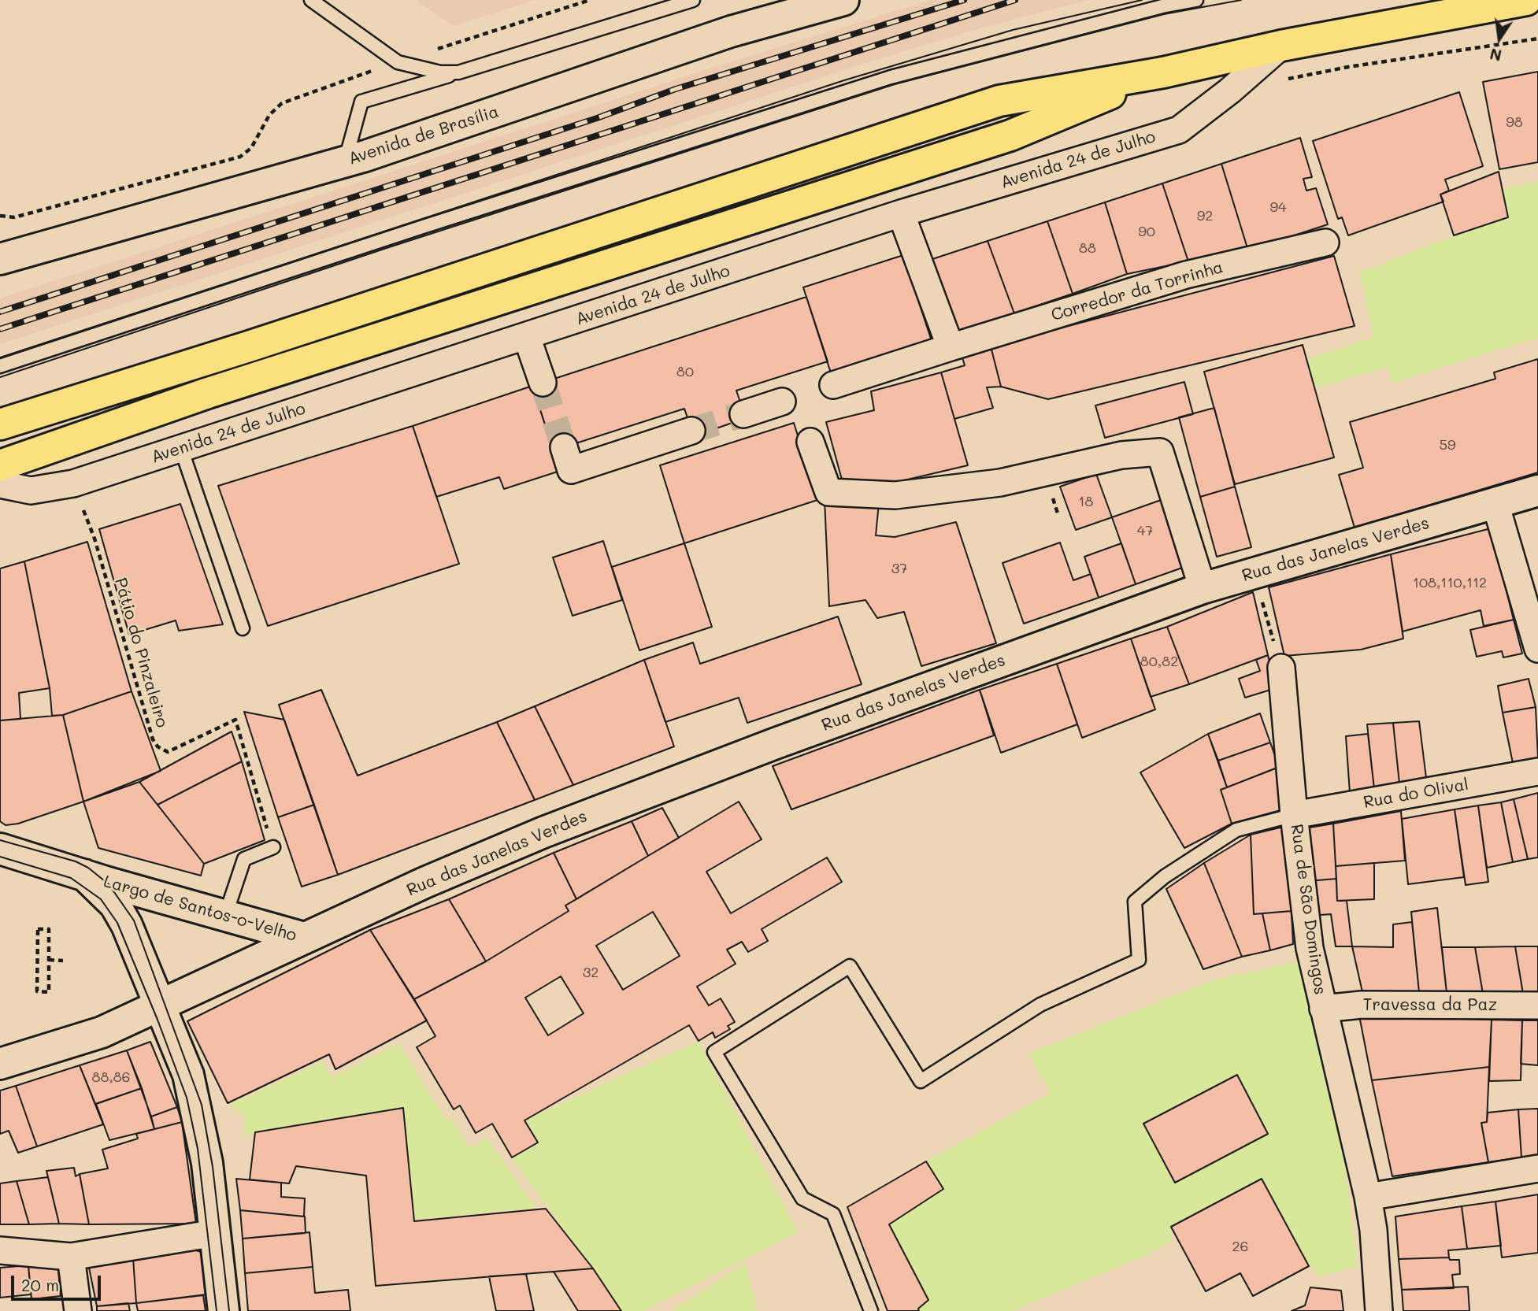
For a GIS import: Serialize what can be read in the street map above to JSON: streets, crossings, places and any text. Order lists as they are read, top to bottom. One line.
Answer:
{"streets":{"street":["Avenida de Brasília","Avenida 24 de Julho","Corredor da Torrinha","Rua das Janelas Verdes","Rua do Olival","Largo de Santos-o-Velho","Rua de São Domingos","Travessa da Paz"],"path":["Pátio do Pinzaleiro"]},"crossings":[["Avenida 24 de Julho","Pátio do Pinzaleiro"],["Rua das Janelas Verdes","Largo de Santos-o-Velho"],["Rua do Olival","Rua de São Domingos"],["Rua de São Domingos","Travessa da Paz"]],"house_numbers":["98","94","92","90","88","80","59","18","47","37","108,110,112","80,82","32","88,86","26"],"scale_bar":"20 m","north":"bottom"}
